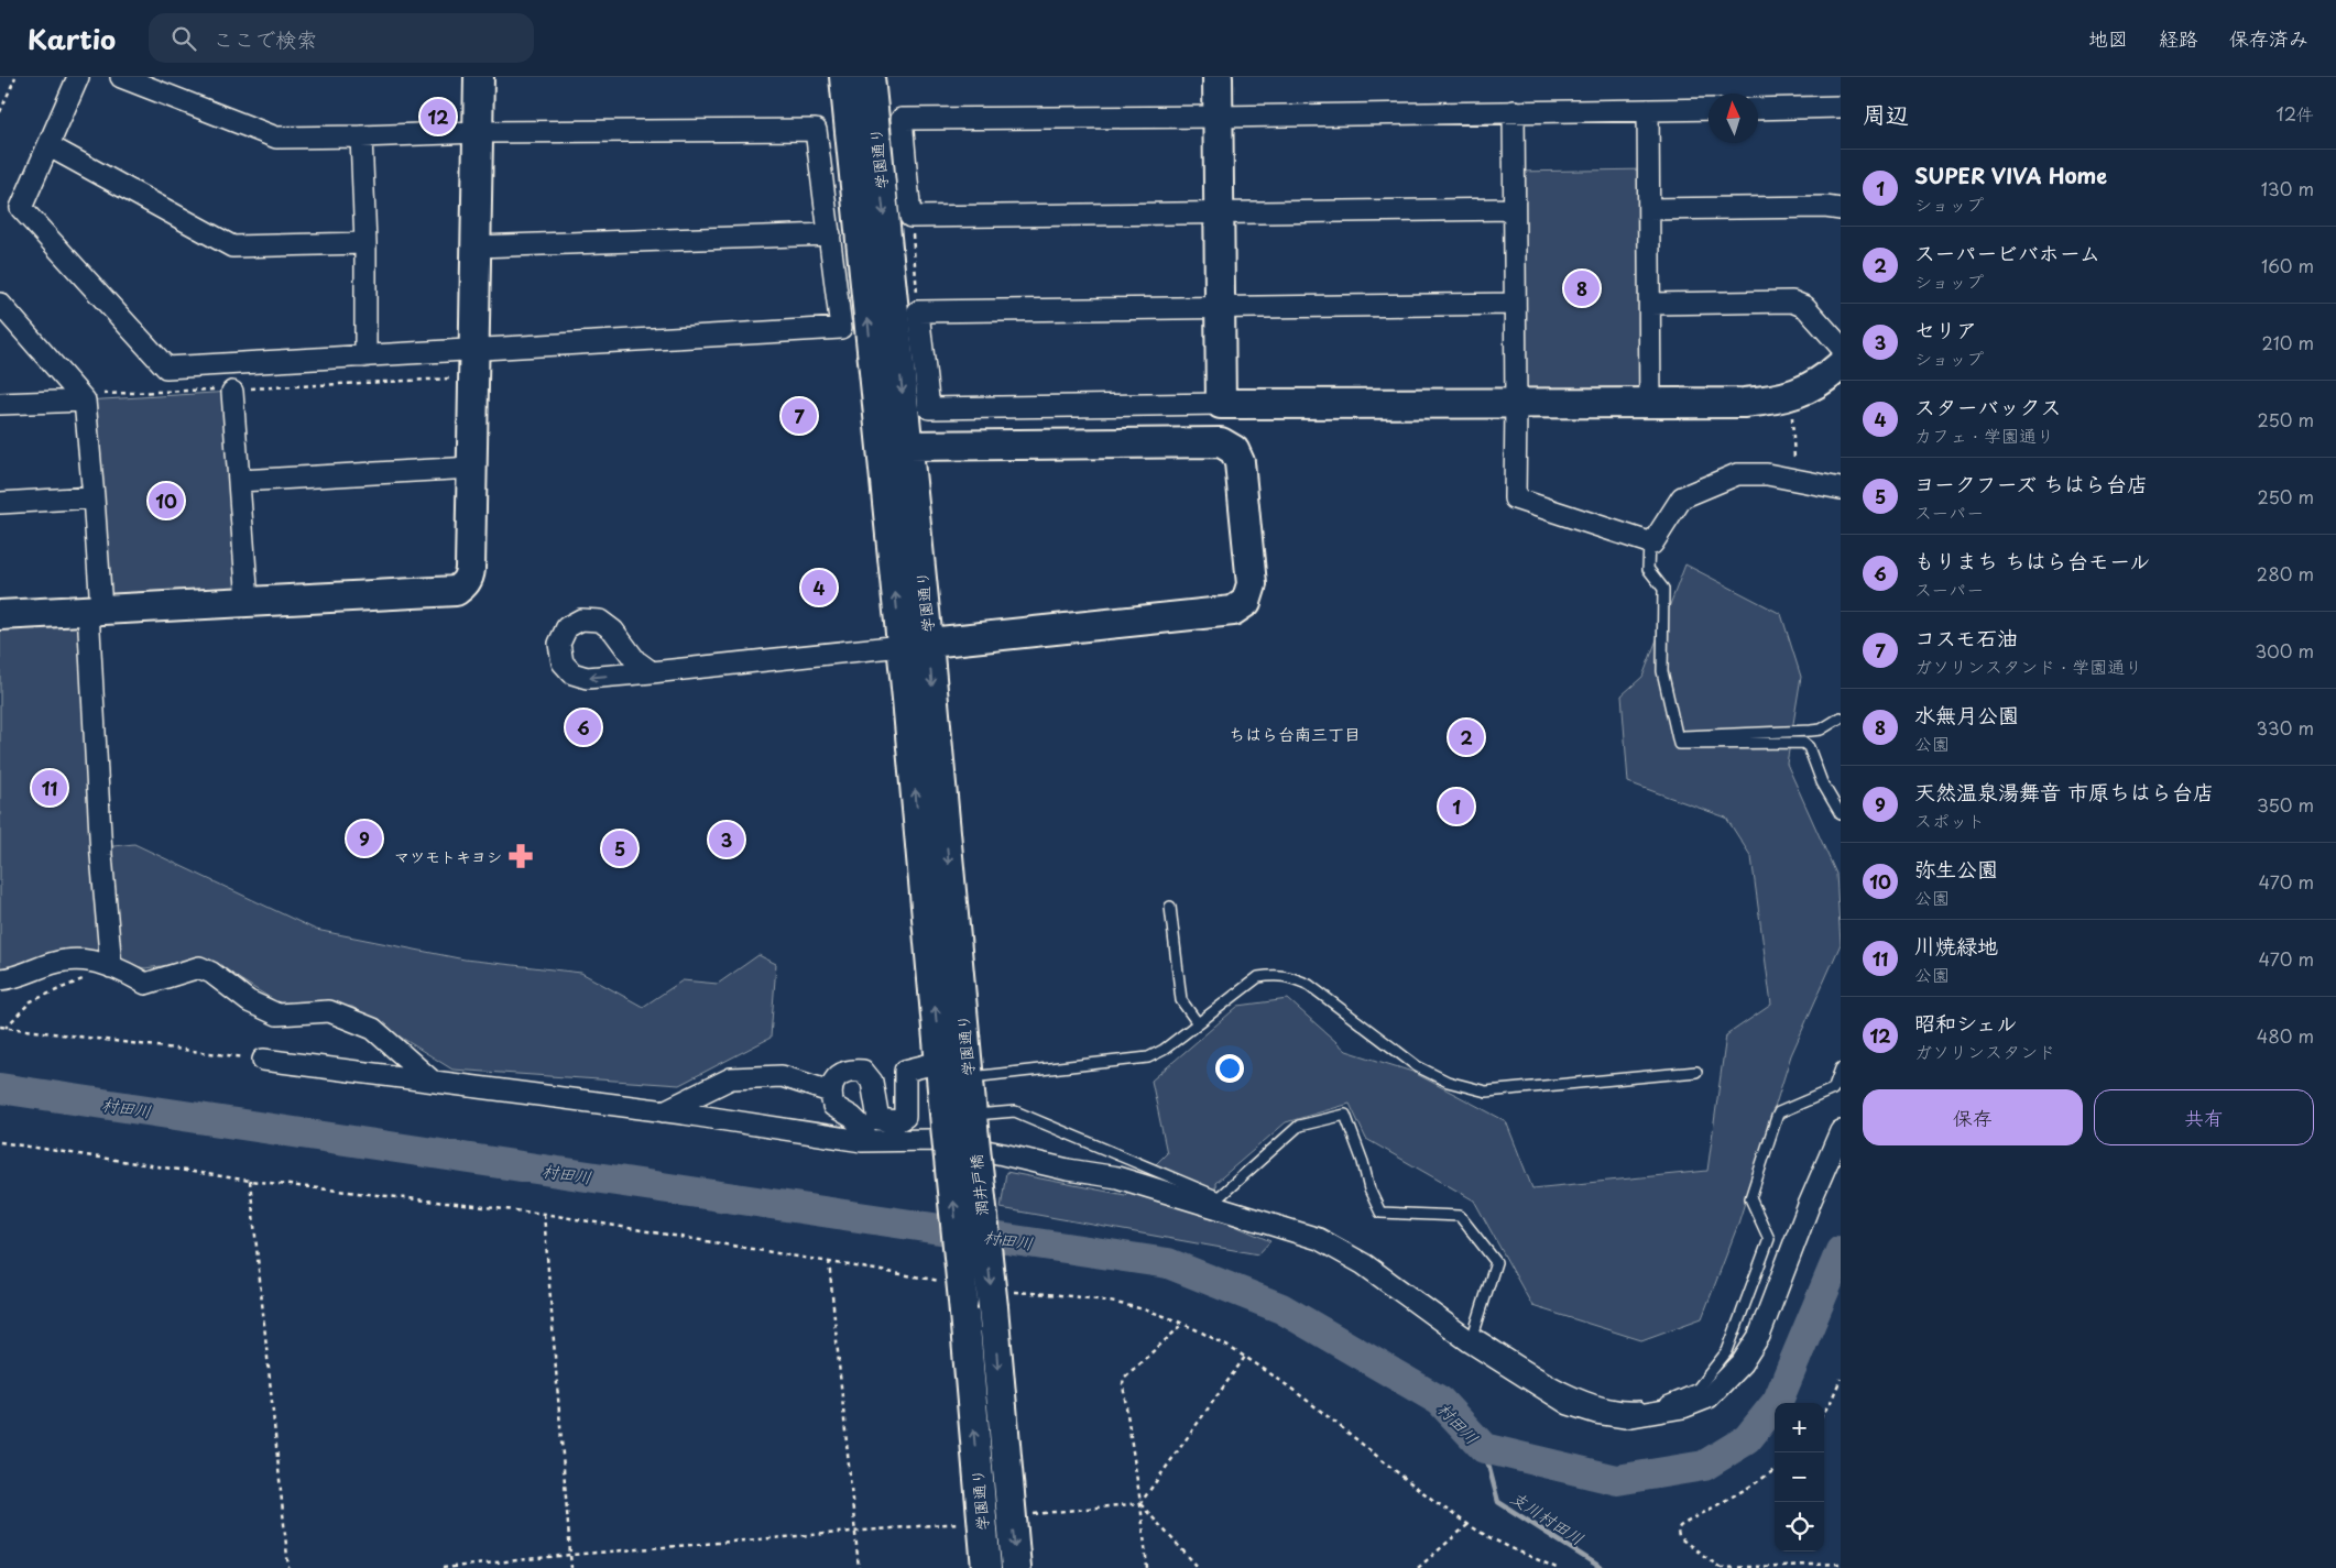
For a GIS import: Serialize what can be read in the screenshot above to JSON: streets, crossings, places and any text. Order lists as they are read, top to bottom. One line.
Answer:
{"streets":{"street":["学園通り","潤井戸橋"]},"crossings":[["学園通り","潤井戸橋"]],"districts":["ちはら台南三丁目"],"water":["村田川","支川村田川"],"places":{"pharmacy":["マツモトキヨシ"]},"north":"top","page":{"header":"Kartio","search":"ここで検索","nav":["地図","経路","保存済み"],"heading":["周辺","12件"],"pins":["12","8","7","10","4","6","2","11","1","9","3","5"],"list":[{"mark":"1","name":"SUPER VIVA Home","note":"ショップ","value":"130 m"},{"mark":"2","name":"スーパービバホーム","note":"ショップ","value":"160 m"},{"mark":"3","name":"セリア","note":"ショップ","value":"210 m"},{"mark":"4","name":"スターバックス","note":"カフェ · 学園通り","value":"250 m"},{"mark":"5","name":"ヨークフーズ ちはら台店","note":"スーパー","value":"250 m"},{"mark":"6","name":"もりまち ちはら台モール","note":"スーパー","value":"280 m"},{"mark":"7","name":"コスモ石油","note":"ガソリンスタンド · 学園通り","value":"300 m"},{"mark":"8","name":"水無月公園","note":"公園","value":"330 m"},{"mark":"9","name":"天然温泉湯舞音 市原ちはら台店","note":"スポット","value":"350 m"},{"mark":"10","name":"弥生公園","note":"公園","value":"470 m"},{"mark":"11","name":"川焼緑地","note":"公園","value":"470 m"},{"mark":"12","name":"昭和シェル","note":"ガソリンスタンド","value":"480 m"}],"buttons":["保存","共有"],"map_buttons":["+","−"]}}
